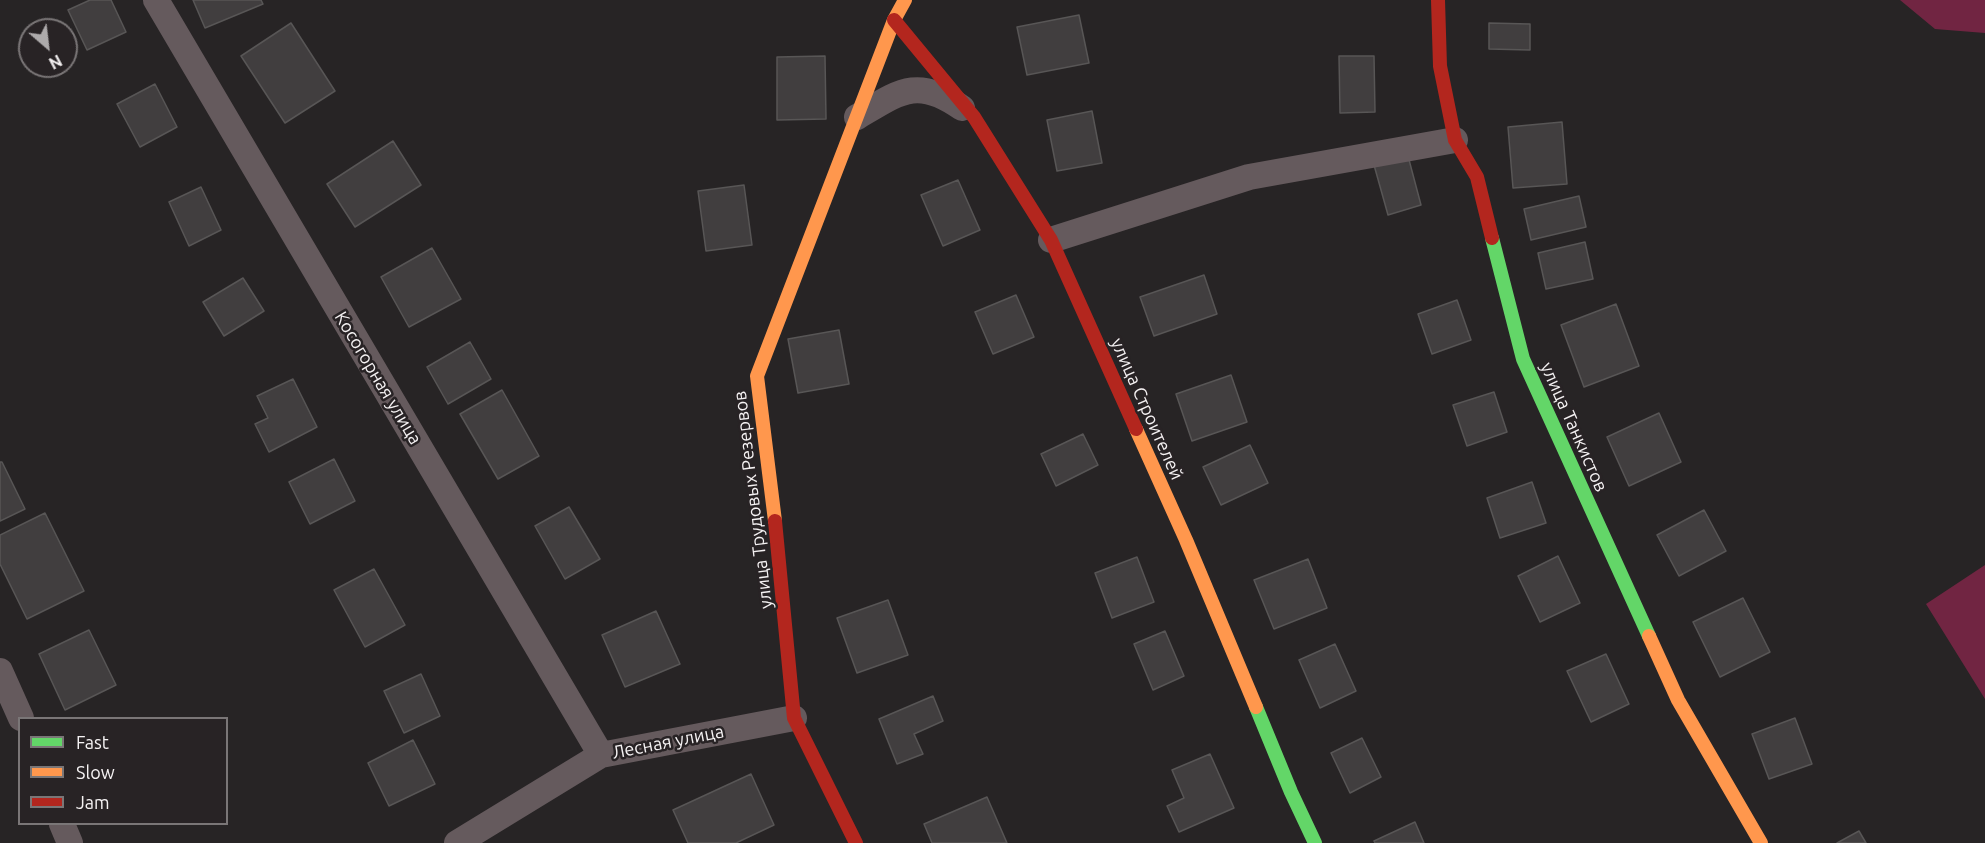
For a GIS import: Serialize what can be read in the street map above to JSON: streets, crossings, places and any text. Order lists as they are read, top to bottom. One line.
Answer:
{"streets":{"street":["Косогорная улица","улица Строителей","улица Танкистов","улица Трудовых Резервов","Лесная улица"]},"crossings":[["Косогорная улица","Лесная улица"],["улица Строителей","улица Трудовых Резервов"],["улица Трудовых Резервов","Лесная улица"]],"legend":["Fast","Slow","Jam"],"north":"bottom right"}
